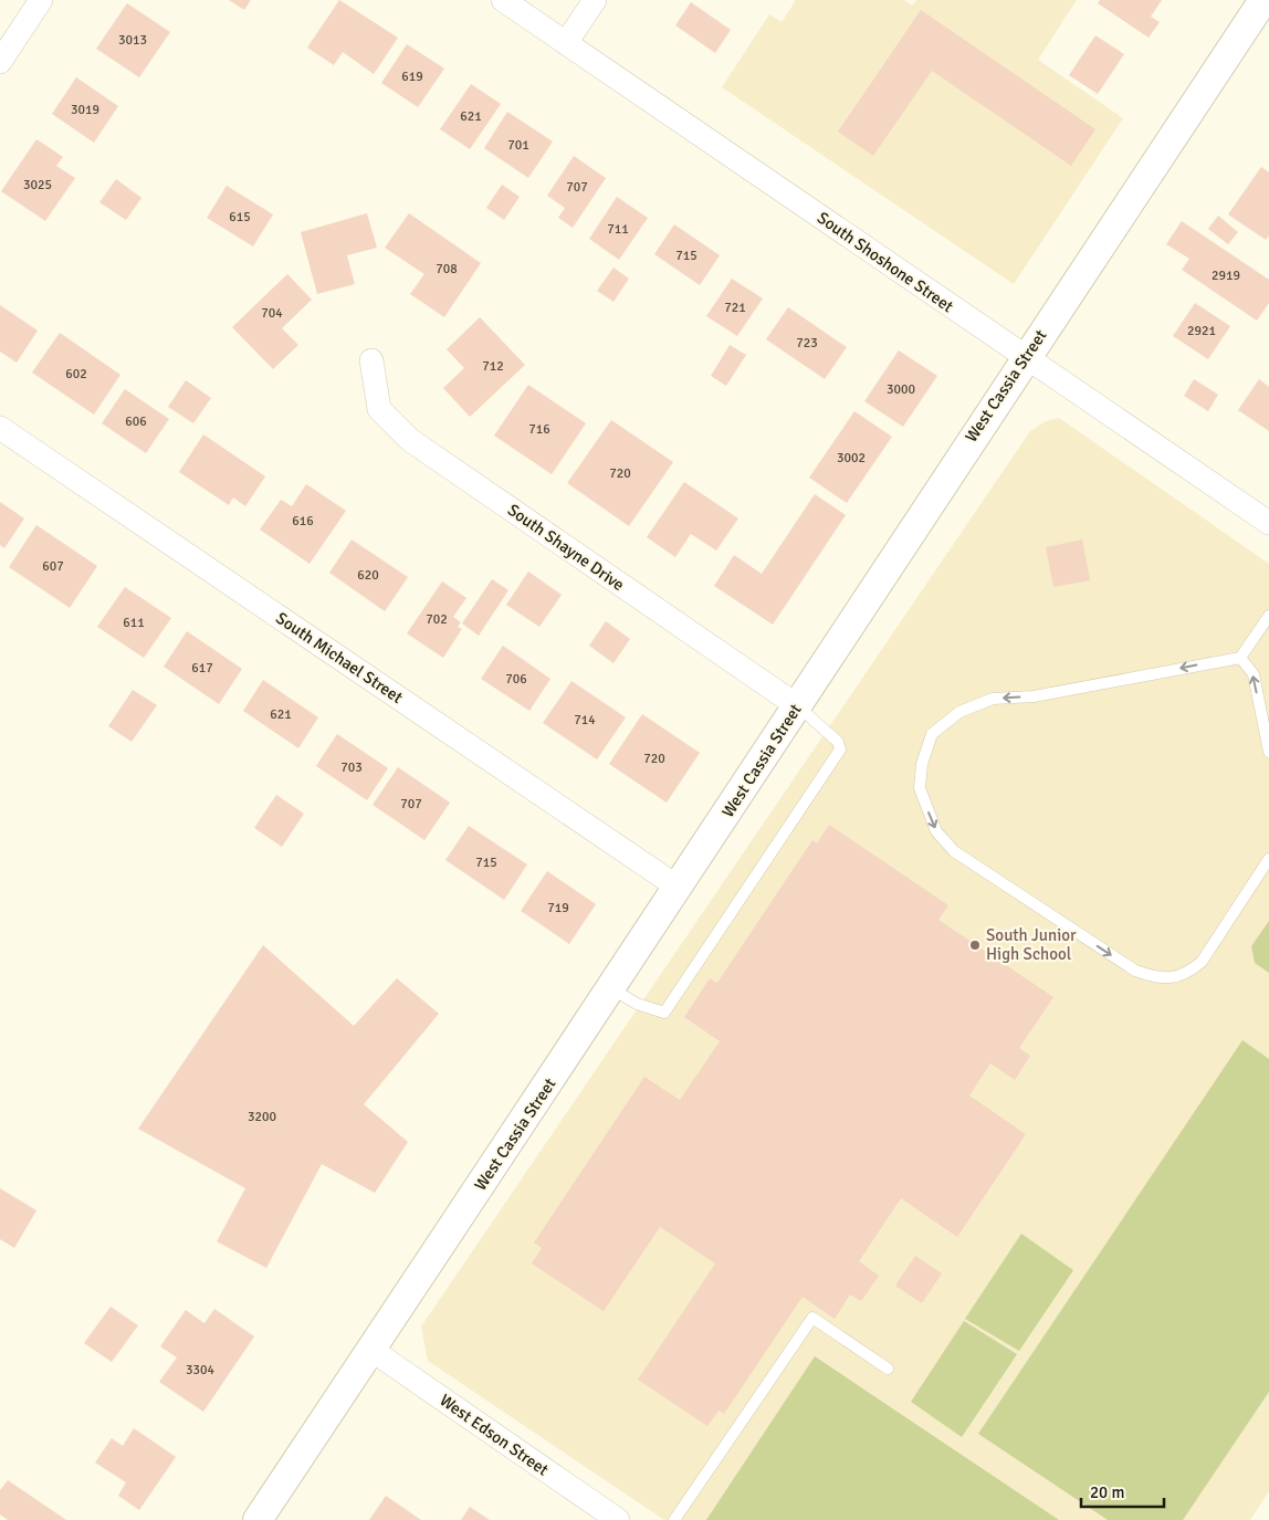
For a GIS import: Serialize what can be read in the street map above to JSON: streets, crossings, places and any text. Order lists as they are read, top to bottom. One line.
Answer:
{"streets":{"street":["South Shoshone Street","West Cassia Street","South Shayne Drive","South Michael Street","West Edson Street"]},"crossings":[["South Shoshone Street","West Cassia Street"],["West Cassia Street","South Shayne Drive"],["West Cassia Street","South Michael Street"],["West Cassia Street","West Edson Street"]],"places":["South Junior High School"],"house_numbers":["3013","619","3019","621","701","3025","707","615","711","715","708","2919","721","704","2921","723","712","602","3000","606","716","3002","720","616","607","620","702","611","617","706","621","714","720","703","707","715","719","3200","3304"],"scale_bar":"20 m"}
